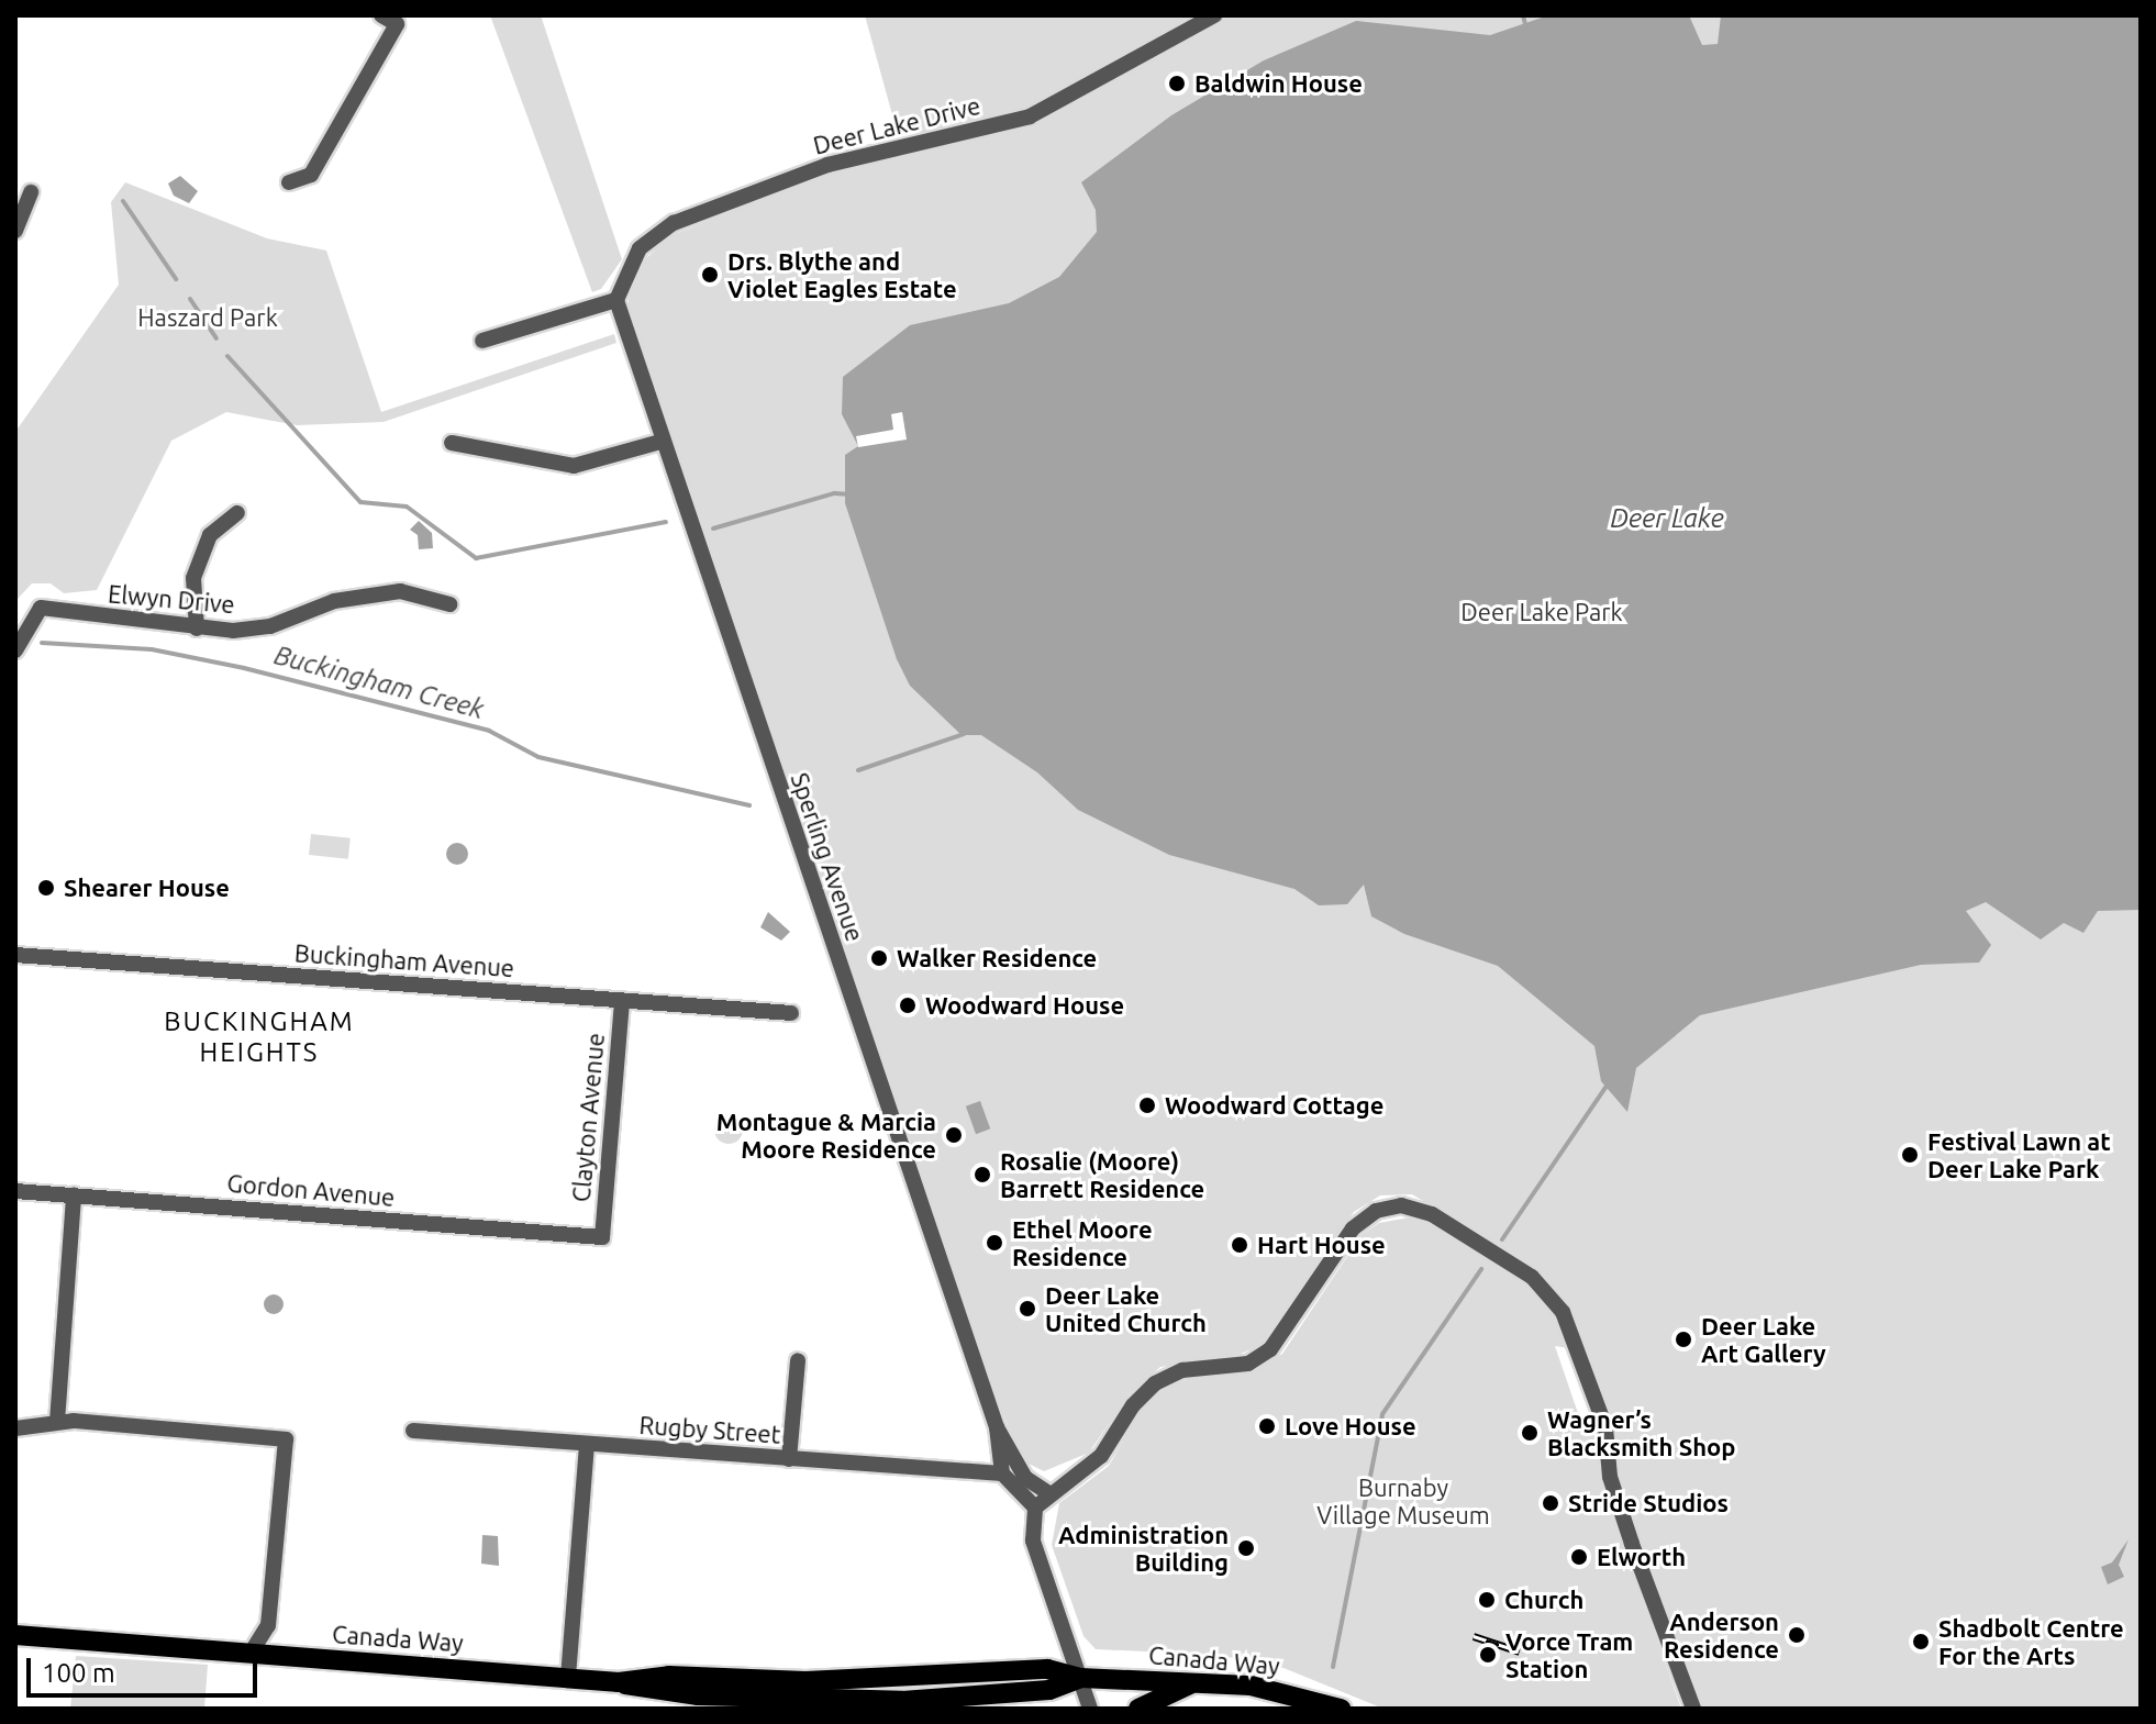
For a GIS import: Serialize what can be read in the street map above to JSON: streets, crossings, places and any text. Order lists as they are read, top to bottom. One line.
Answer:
{"streets":{"main road":["Canada Way"],"street":["Deer Lake Drive","Elwyn Drive","Sperling Avenue","Buckingham Avenue","Clayton Avenue","Gordon Avenue","Rugby Street"]},"crossings":[["Deer Lake Drive","Sperling Avenue"],["Sperling Avenue","Rugby Street"],["Buckingham Avenue","Clayton Avenue"],["Clayton Avenue","Gordon Avenue"]],"districts":["BUCKINGHAM HEIGHTS"],"water":["Deer Lake","Buckingham Creek"],"parks":["Haszard Park","Deer Lake Park","Burnaby Village Museum"],"places":["Baldwin House","Drs. Blythe and Violet Eagles Estate","Shearer House","Walker Residence","Woodward House","Woodward Cottage","Montague & Marcia Moore Residence","Festival Lawn at Deer Lake Park","Rosalie (Moore) Barrett Residence","Ethel Moore Residence","Hart House","Deer Lake United Church","Deer Lake Art Gallery","Love House","Wagner’s Blacksmith Shop","Stride Studios","Administration Building","Elworth","Church","Anderson Residence","Shadbolt Centre For the Arts","Vorce Tram Station"],"scale_bar":"100 m"}
